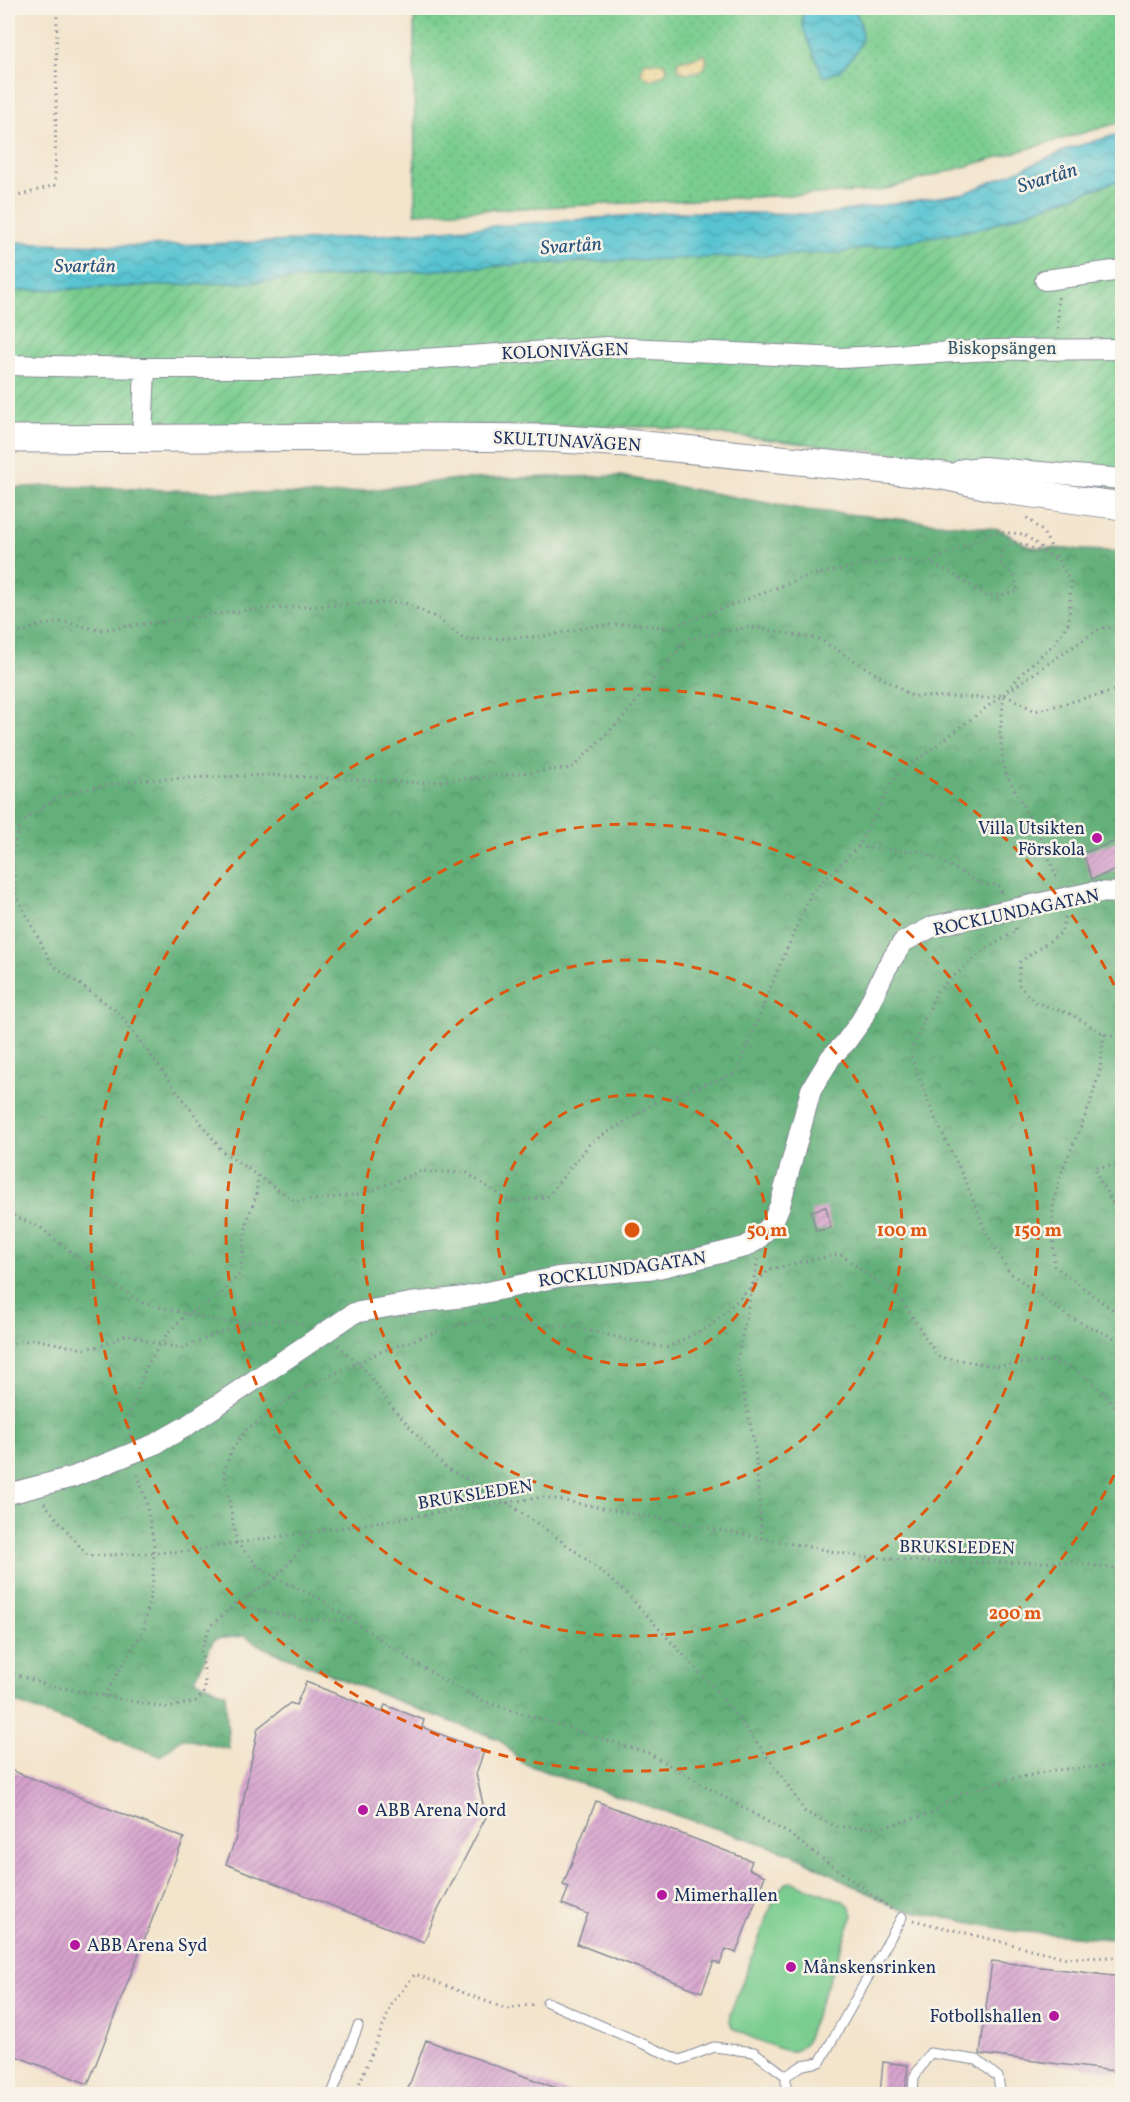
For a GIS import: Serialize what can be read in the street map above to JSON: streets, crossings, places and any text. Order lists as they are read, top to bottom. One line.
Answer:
{"streets":{"street":["KOLONIVÄGEN","SKULTUNAVÄGEN","ROCKLUNDAGATAN"],"path":["BRUKSLEDEN"]},"crossings":[["ROCKLUNDAGATAN","BRUKSLEDEN"]],"water":["Svartån"],"parks":["Biskopsängen"],"places":["Villa Utsikten Förskola","ABB Arena Nord","Mimerhallen","ABB Arena Syd","Månskensrinken","Fotbollshallen"],"rings":["50 m","100 m","150 m","200 m"]}
